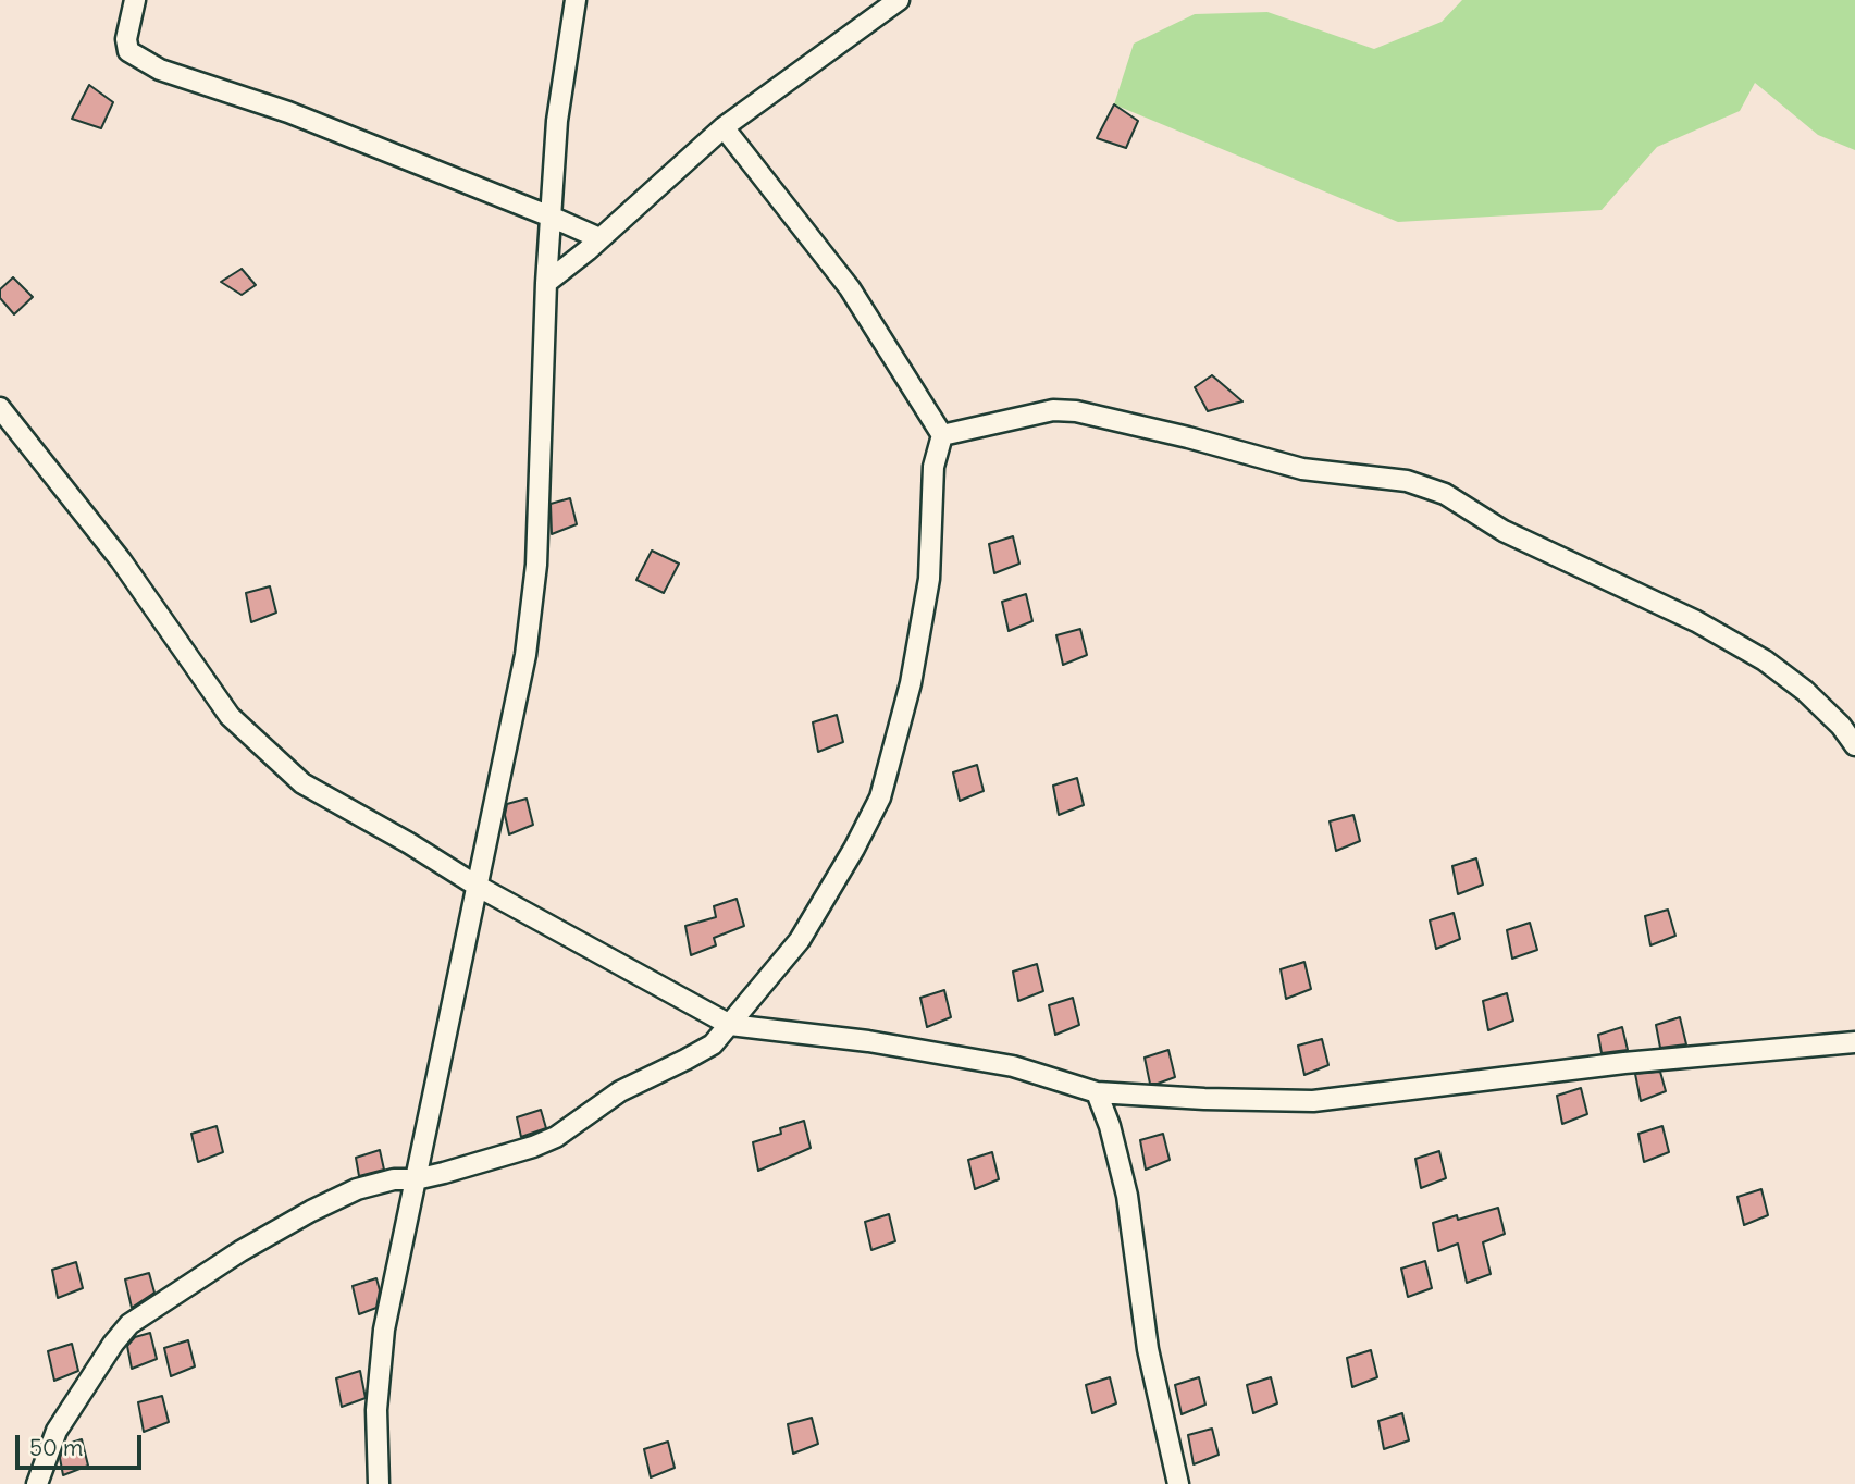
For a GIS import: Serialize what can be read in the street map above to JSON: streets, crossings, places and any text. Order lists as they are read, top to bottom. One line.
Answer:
{"scale_bar":"50 m"}
